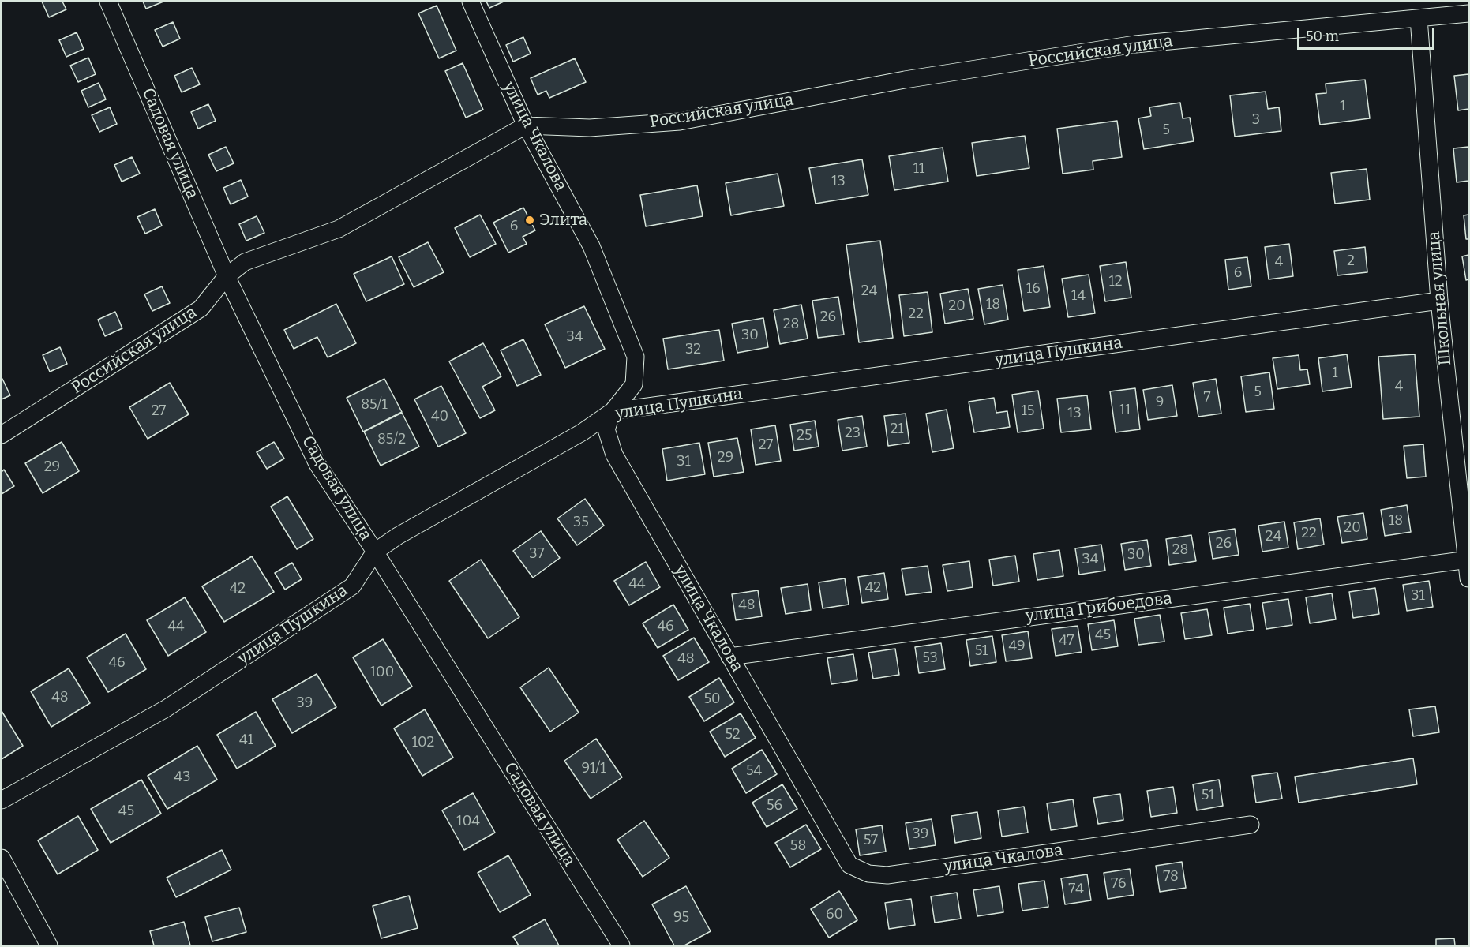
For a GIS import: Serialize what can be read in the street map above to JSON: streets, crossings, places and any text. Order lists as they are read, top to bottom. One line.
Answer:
{"streets":{"street":["Российская улица","улица Чкалова","Садовая улица","Школьная улица","улица Пушкина","улица Грибоедова"]},"crossings":[["Российская улица","улица Чкалова"],["Российская улица","Садовая улица"],["Российская улица","Школьная улица"],["улица Чкалова","улица Пушкина"],["улица Чкалова","улица Грибоедова"],["Садовая улица","улица Пушкина"],["Школьная улица","улица Пушкина"],["Школьная улица","улица Грибоедова"]],"places":["Элита"],"house_numbers":["1","3","5","11","13","6","2","4","6","12","16","24","14","18","20","22","26","28","30","34","32","1","4","5","7","9","85/1","11","27","15","13","40","21","23","25","85/2","27","29","31","29","18","35","20","22","24","26","28","37","30","34","44","42","42","31","48","44","46","45","47","49","51","53","48","46","100","48","50","39","52","41","102","91/1","54","43","51","56","45","104","39","57","58","78","76","74","60","95"],"scale_bar":"50 m"}
